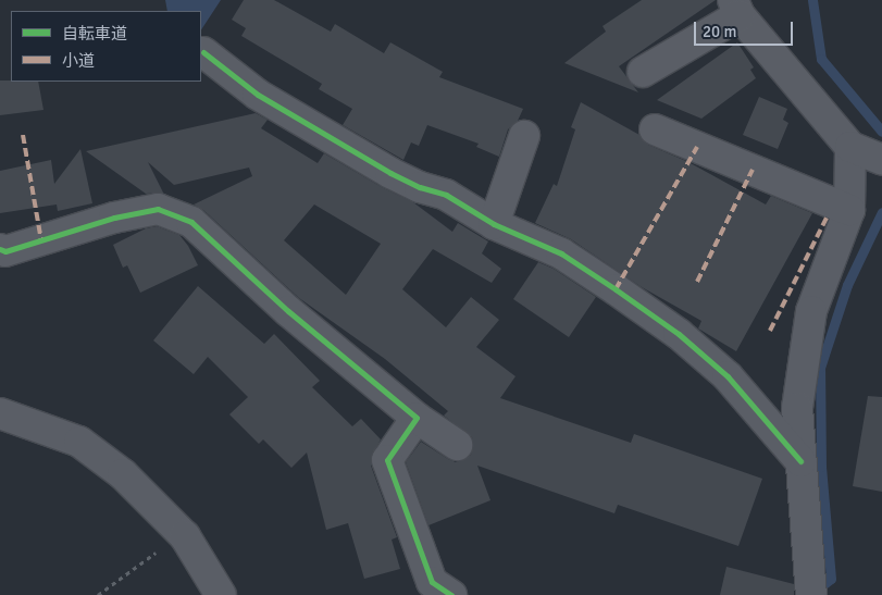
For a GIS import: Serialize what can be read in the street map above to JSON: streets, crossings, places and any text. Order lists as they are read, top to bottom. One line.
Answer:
{"legend":["自転車道","小道"],"scale_bar":"20 m"}
